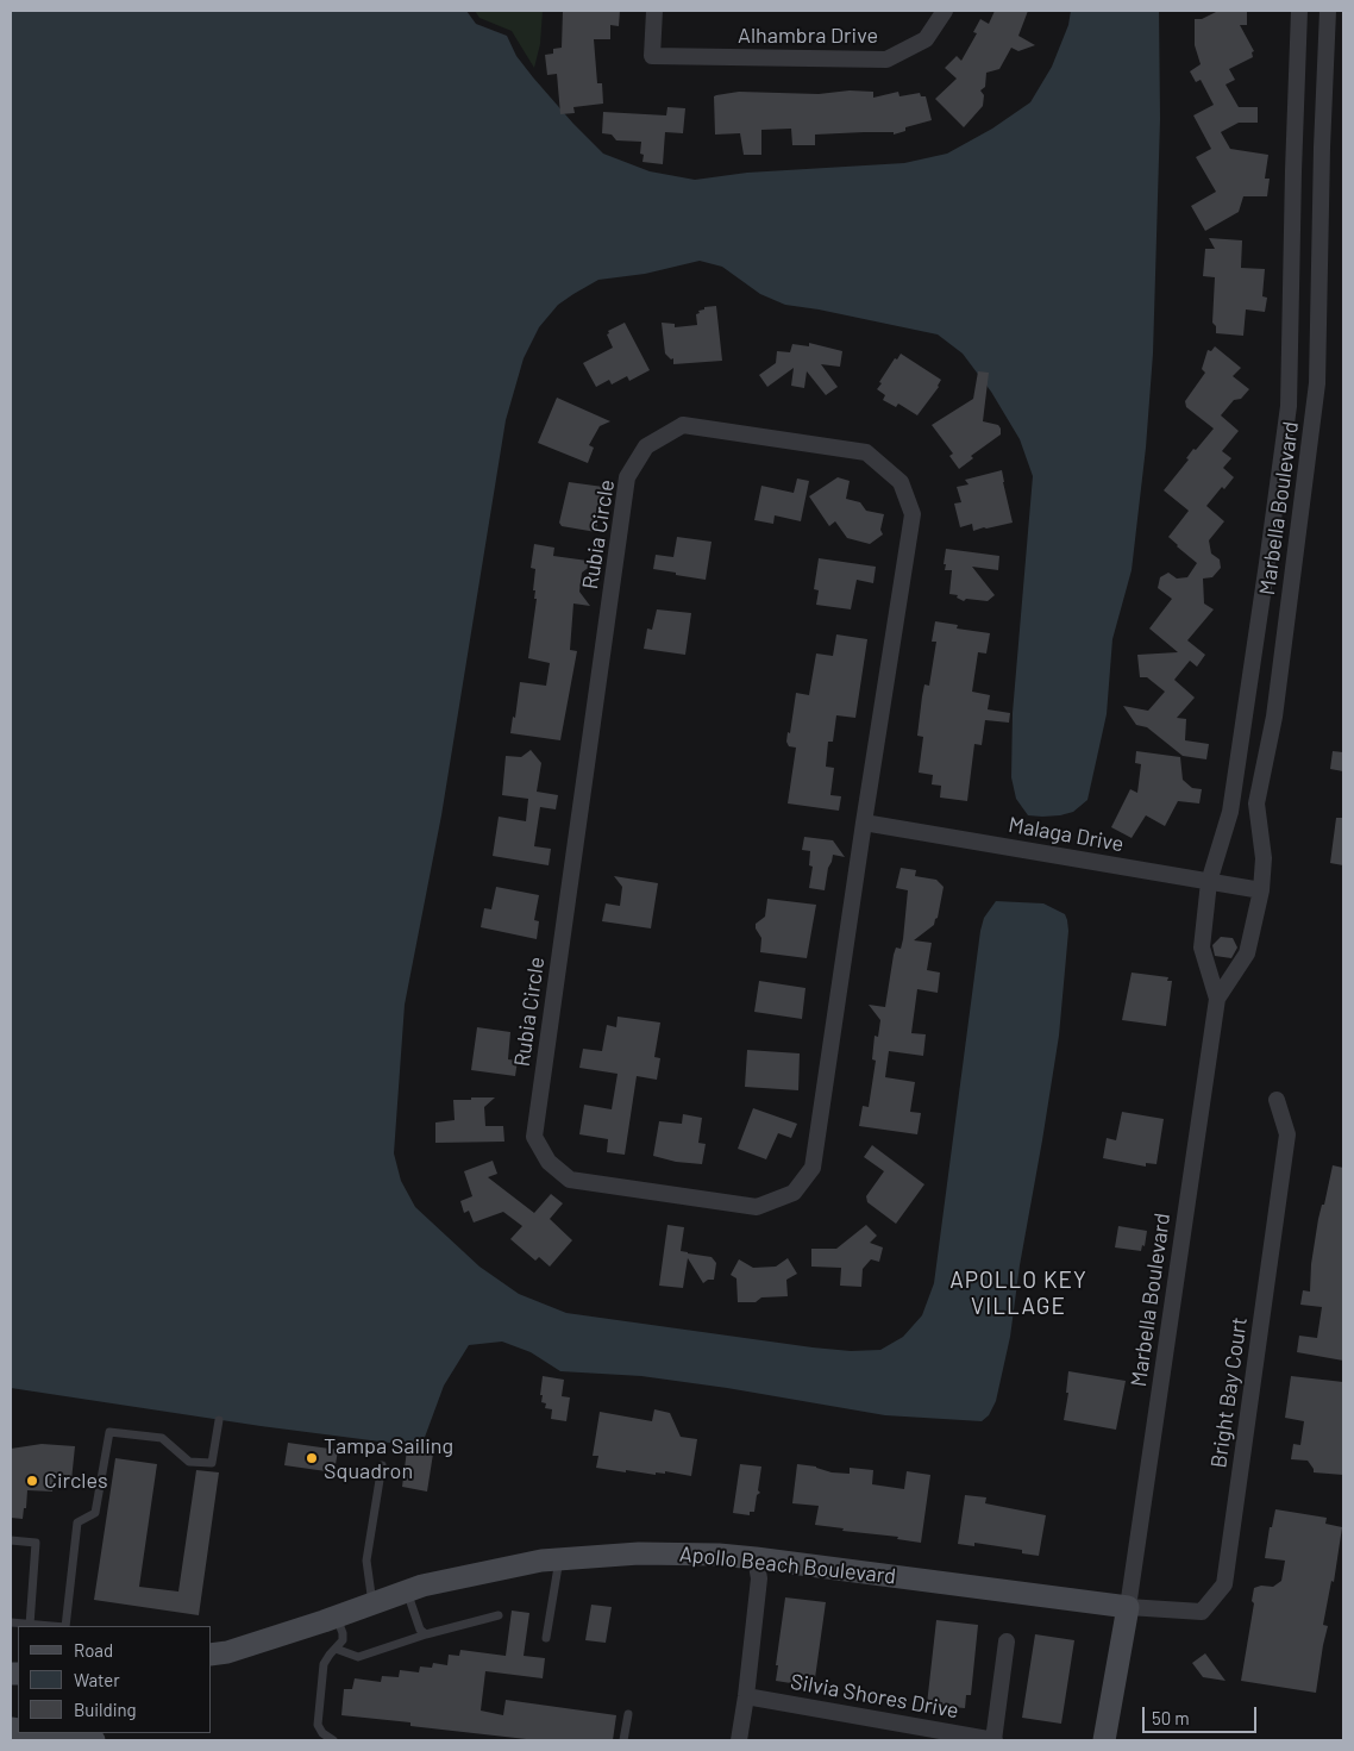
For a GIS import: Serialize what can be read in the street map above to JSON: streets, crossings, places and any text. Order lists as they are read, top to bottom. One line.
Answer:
{"streets":{"main road":["Apollo Beach Boulevard"],"street":["Alhambra Drive","Marbella Boulevard","Rubia Circle","Malaga Drive","Bright Bay Court","Silvia Shores Drive"]},"crossings":[["Marbella Boulevard","Malaga Drive"],["Marbella Boulevard","Bright Bay Court"],["Marbella Boulevard","Apollo Beach Boulevard"],["Rubia Circle","Malaga Drive"],["Bright Bay Court","Apollo Beach Boulevard"]],"districts":["APOLLO KEY VILLAGE"],"places":["Tampa Sailing Squadron","Circles"],"legend":["Road","Water","Building"],"scale_bar":"50 m"}
